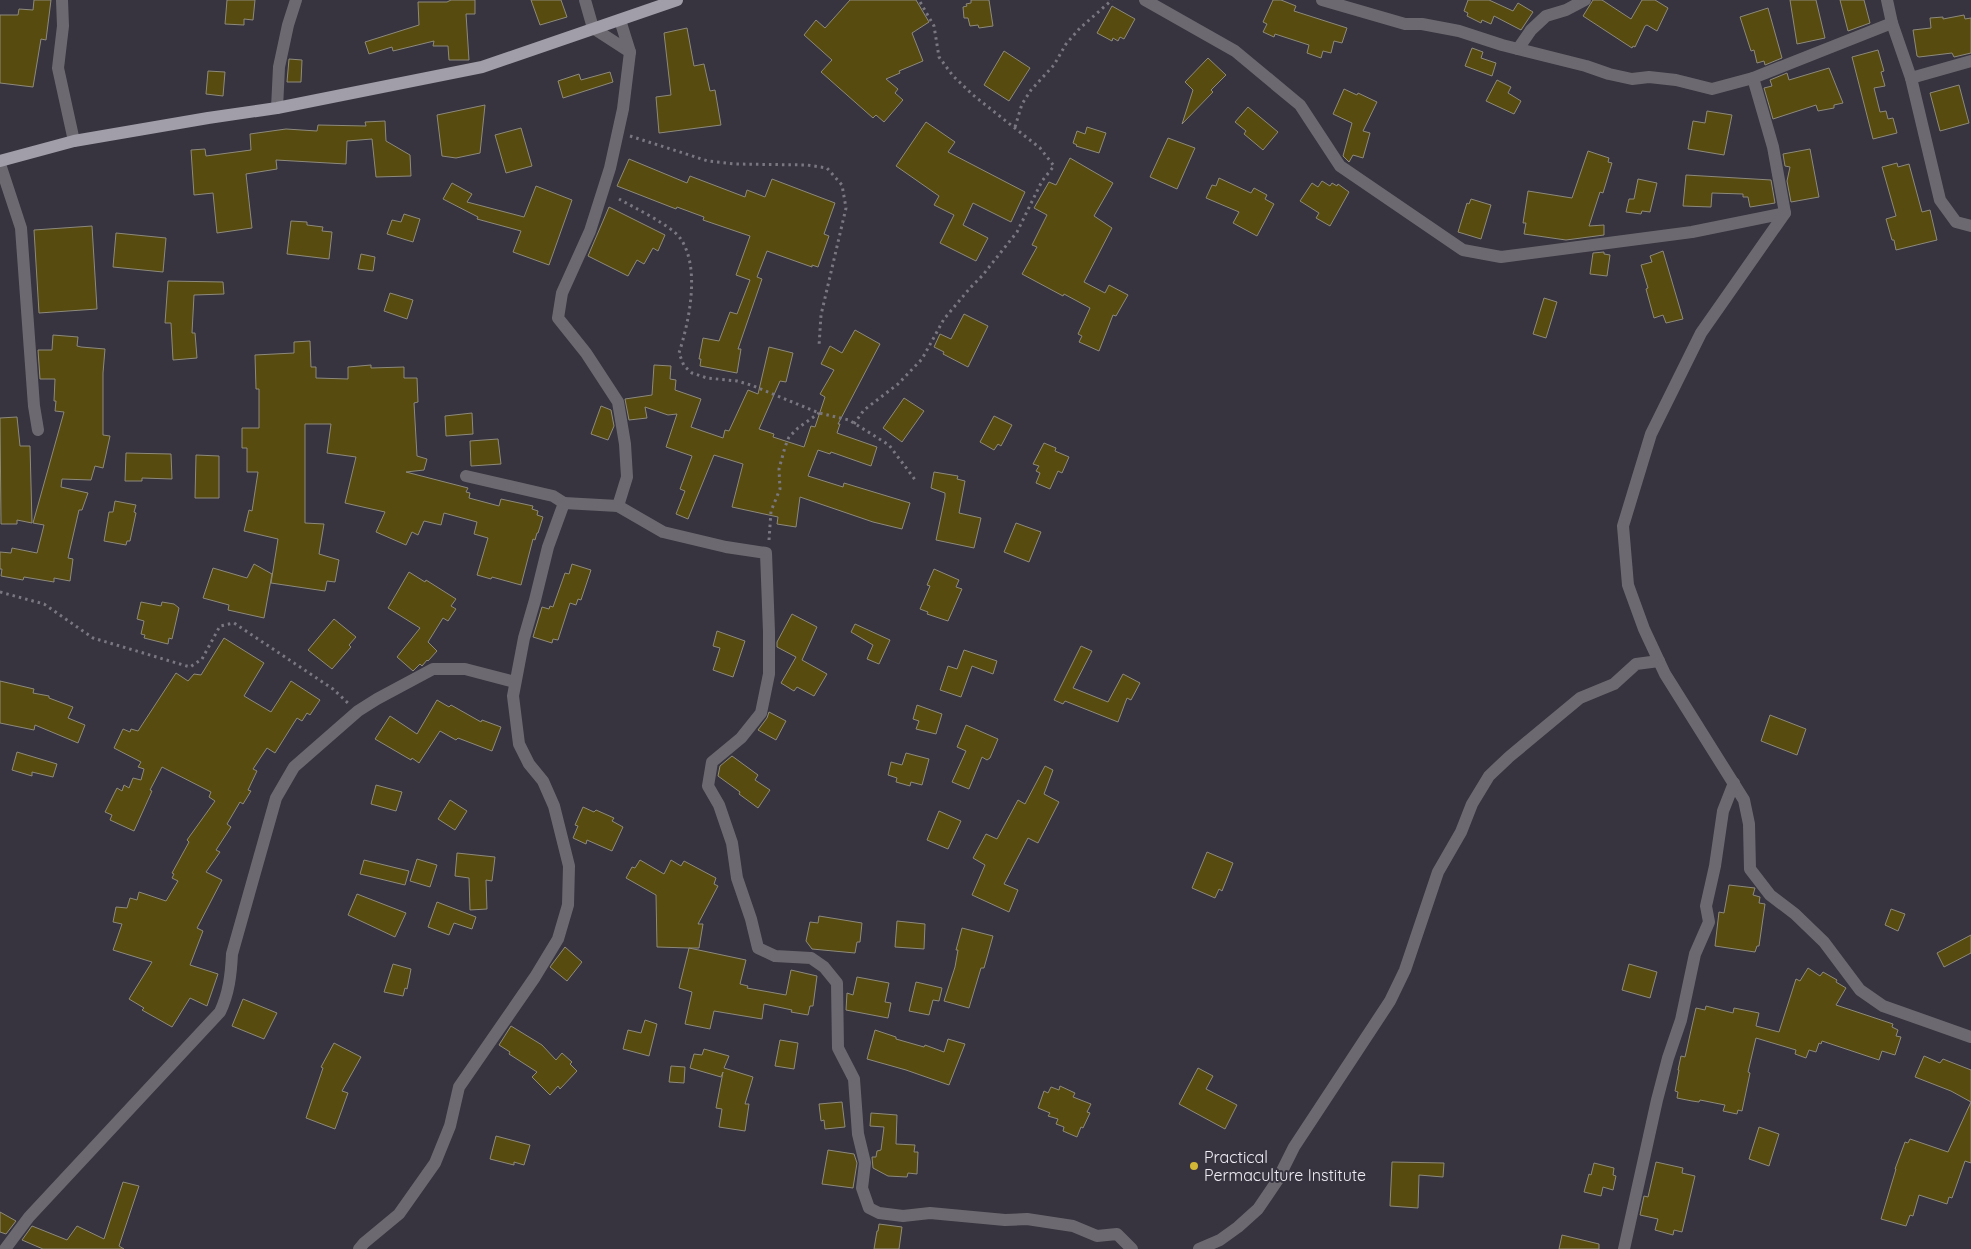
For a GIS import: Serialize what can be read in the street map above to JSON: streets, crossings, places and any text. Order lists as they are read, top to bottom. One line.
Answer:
{"places":["Practical Permaculture Institute"]}
